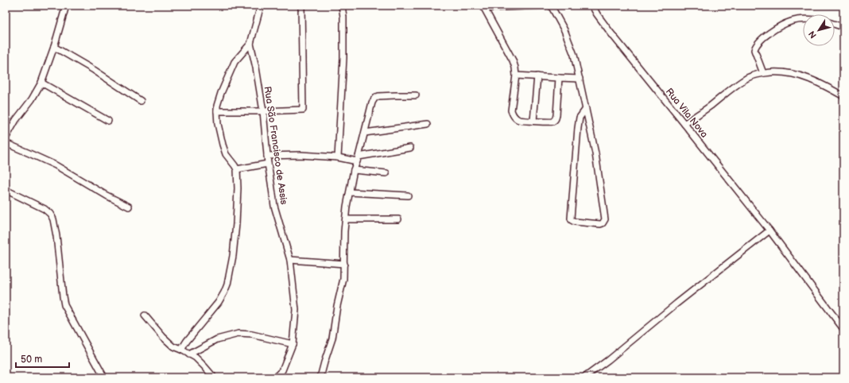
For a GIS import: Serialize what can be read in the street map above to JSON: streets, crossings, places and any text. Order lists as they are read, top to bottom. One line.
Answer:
{"streets":{"street":["Rua Vila Nova","Rua São Francisco de Assis"]},"scale_bar":"50 m","north":"bottom left"}
